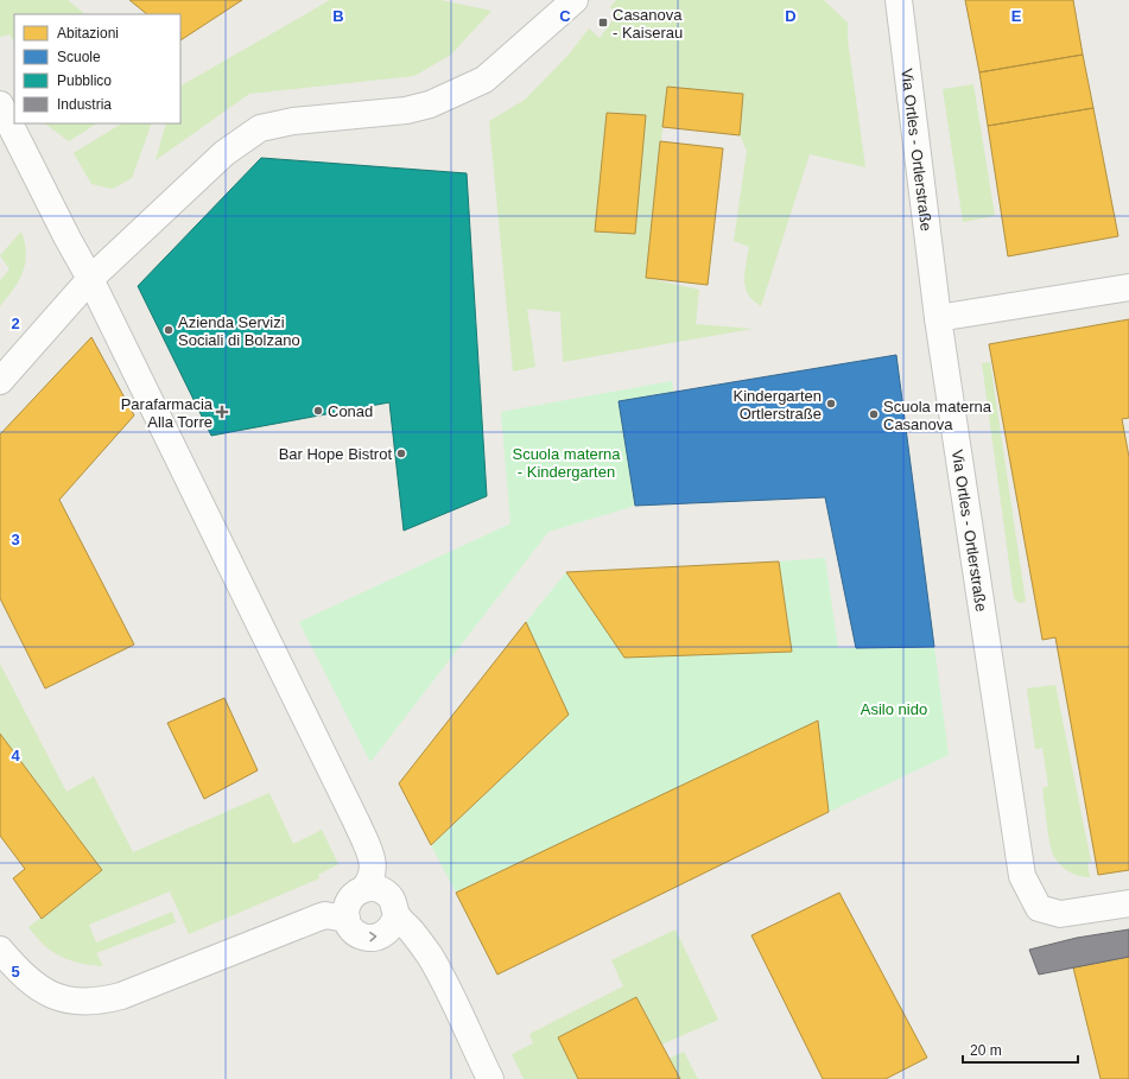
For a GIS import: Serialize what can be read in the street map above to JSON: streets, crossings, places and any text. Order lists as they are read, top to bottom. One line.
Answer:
{"streets":{"street":["Via Ortles - Ortlerstraße"]},"parks":["Scuola materna - Kindergarten","Asilo nido"],"places":{"transit":["Casanova - Kaiserau"],"other":["Azienda Servizi Sociali di Bolzano","Kindergarten Ortlerstraße","Conad","Scuola materna Casanova","Bar Hope Bistrot"],"health":["Parafarmacia Alla Torre"]},"legend":["Abitazioni","Scuole","Pubblico","Industria"],"scale_bar":"20 m","grid":{"columns":["B","C","D","E"],"rows":["2","3","4","5"]}}
